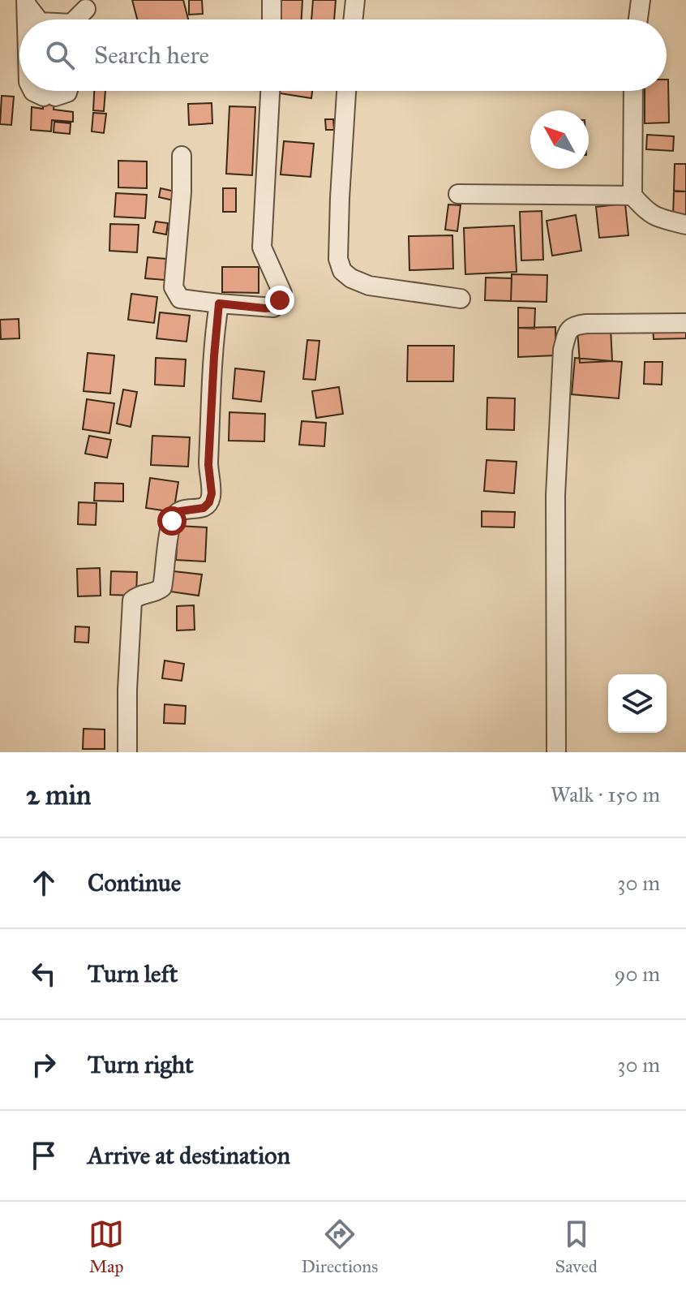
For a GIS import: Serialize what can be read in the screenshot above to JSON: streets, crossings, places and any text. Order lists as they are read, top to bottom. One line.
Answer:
{"north":"top left","page":{"search":"Search here","heading":["2 min","Walk · 150 m"],"list":[["Continue","30 m"],["Turn left","90 m"],["Turn right","30 m"],"Arrive at destination"],"nav":["Map","Directions","Saved"]}}
